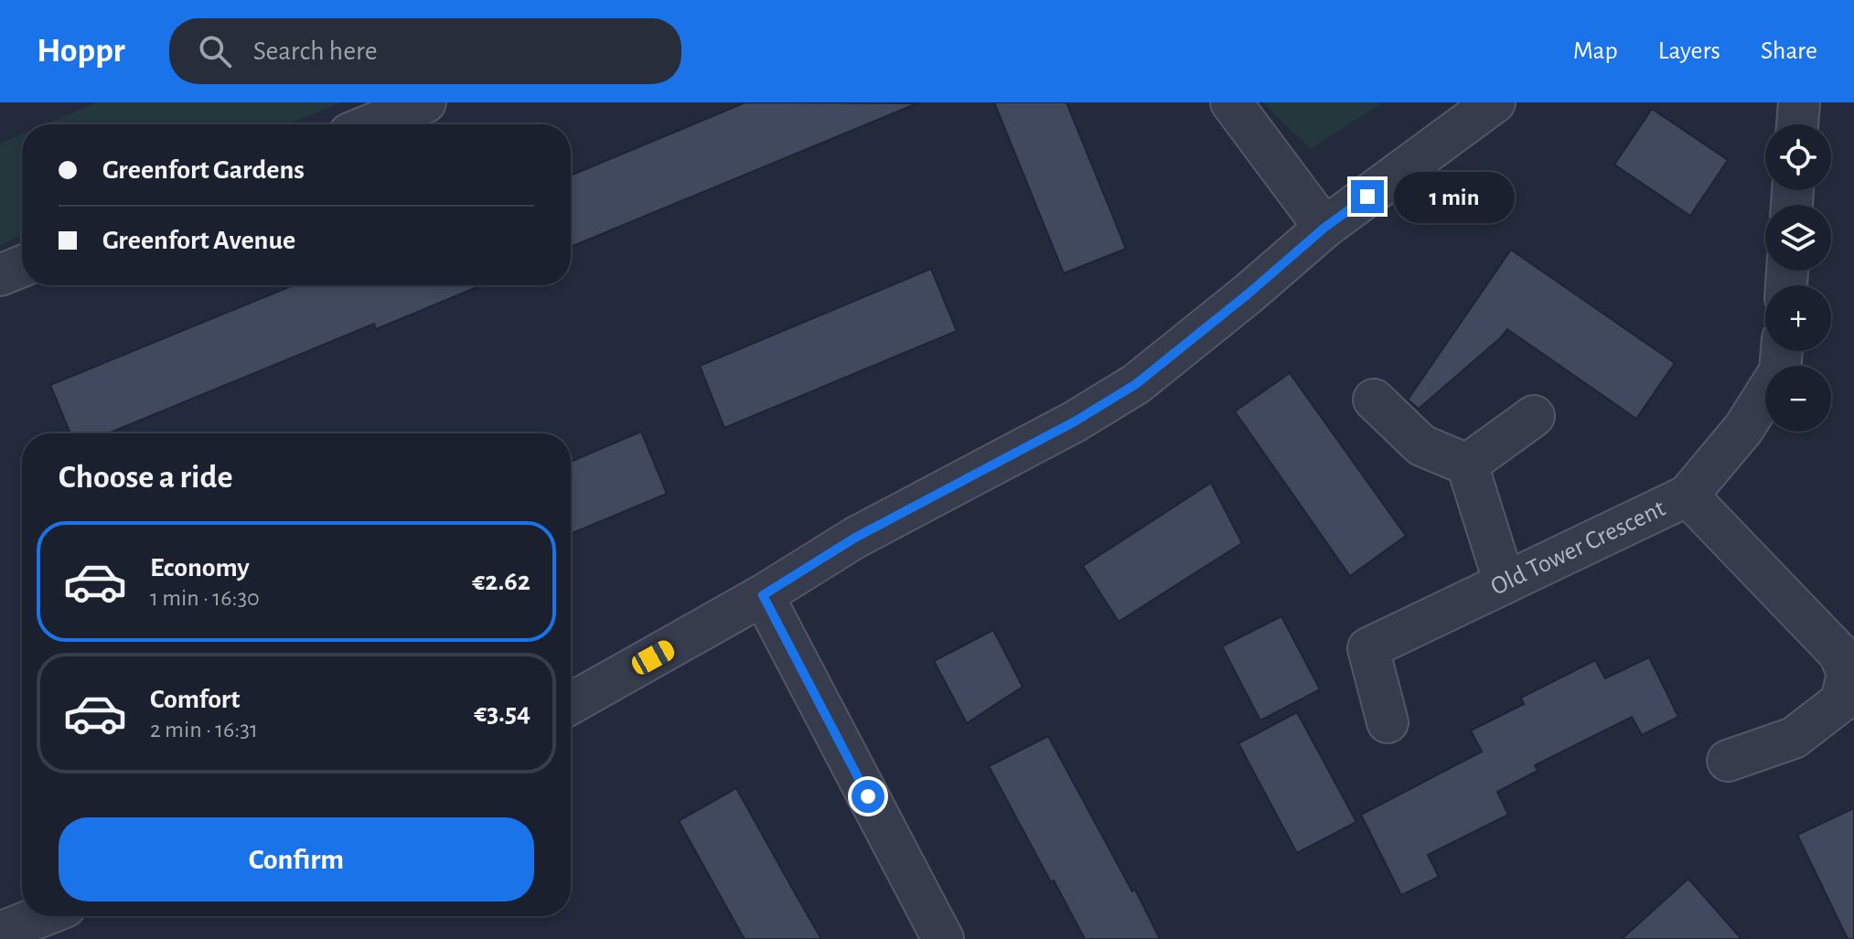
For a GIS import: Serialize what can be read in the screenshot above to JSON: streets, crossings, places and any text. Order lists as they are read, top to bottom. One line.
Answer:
{"streets":{"street":["Old Tower Crescent"]},"page":{"header":"Hoppr","search":"Search here","nav":["Map","Layers","Share"],"map_buttons":["+","−"],"banner":["Greenfort Gardens","Greenfort Avenue"],"bubble":"1 min","heading":"Choose a ride","list":[{"name":"Economy","note":"1 min · 16:30","value":"€2.62"},{"name":"Comfort","note":"2 min · 16:31","value":"€3.54"}],"buttons":"Confirm"}}
